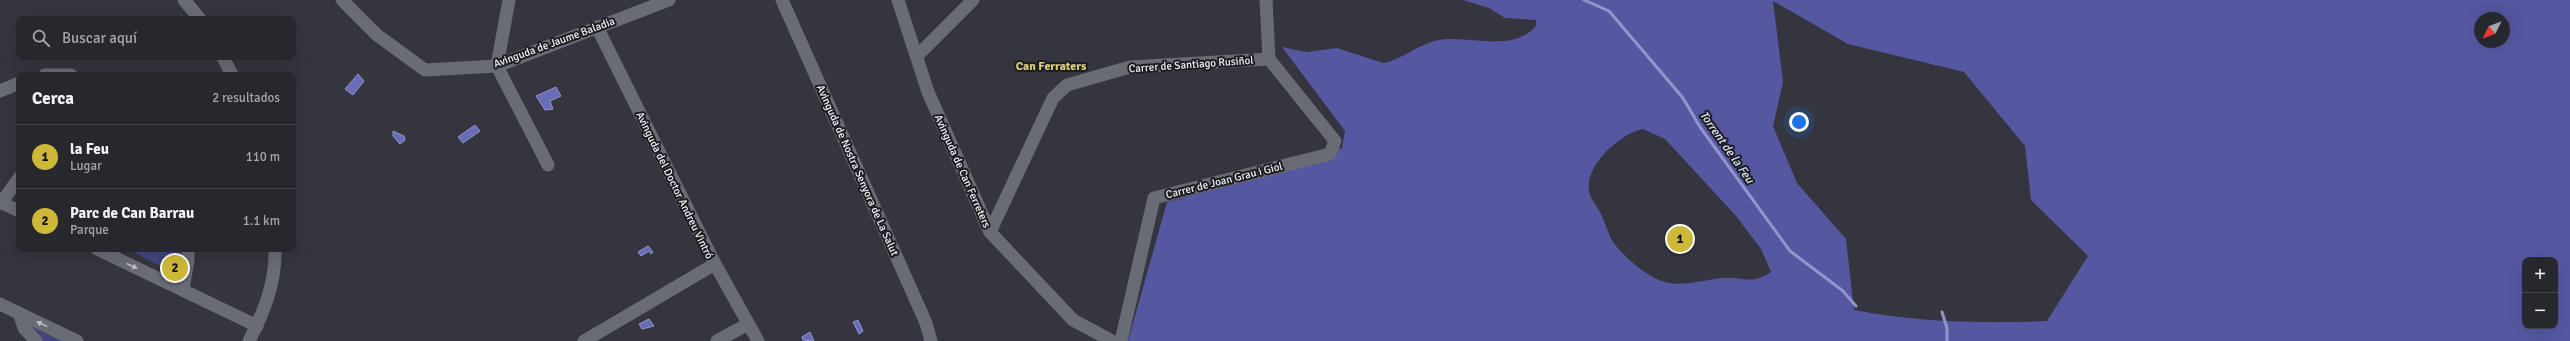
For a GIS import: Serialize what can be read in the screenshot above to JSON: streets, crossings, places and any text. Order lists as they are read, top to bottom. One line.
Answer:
{"streets":{"street":["Avinguda de Jaume Baladia","Carrer de Santiago Rusiñol","Avinguda de Nostra Senyora de La Salut","Avinguda de Can Ferreters","Carrer de Joan Grau i Giol","Avinguda del Doctor Andreu Vintró"]},"crossings":[["Avinguda de Jaume Baladia","Avinguda del Doctor Andreu Vintró"],["Carrer de Santiago Rusiñol","Avinguda de Can Ferreters"],["Carrer de Santiago Rusiñol","Carrer de Joan Grau i Giol"]],"districts":["Can Ferraters"],"water":["Torrent de la Feu"],"north":"bottom left","page":{"search":"Buscar aquí","heading":["Cerca","2 resultados"],"list":[{"mark":"1","name":"la Feu","note":"Lugar","value":"110 m"},{"mark":"2","name":"Parc de Can Barrau","note":"Parque","value":"1.1 km"}],"pins":["1","2"],"map_buttons":["+","−"]}}
